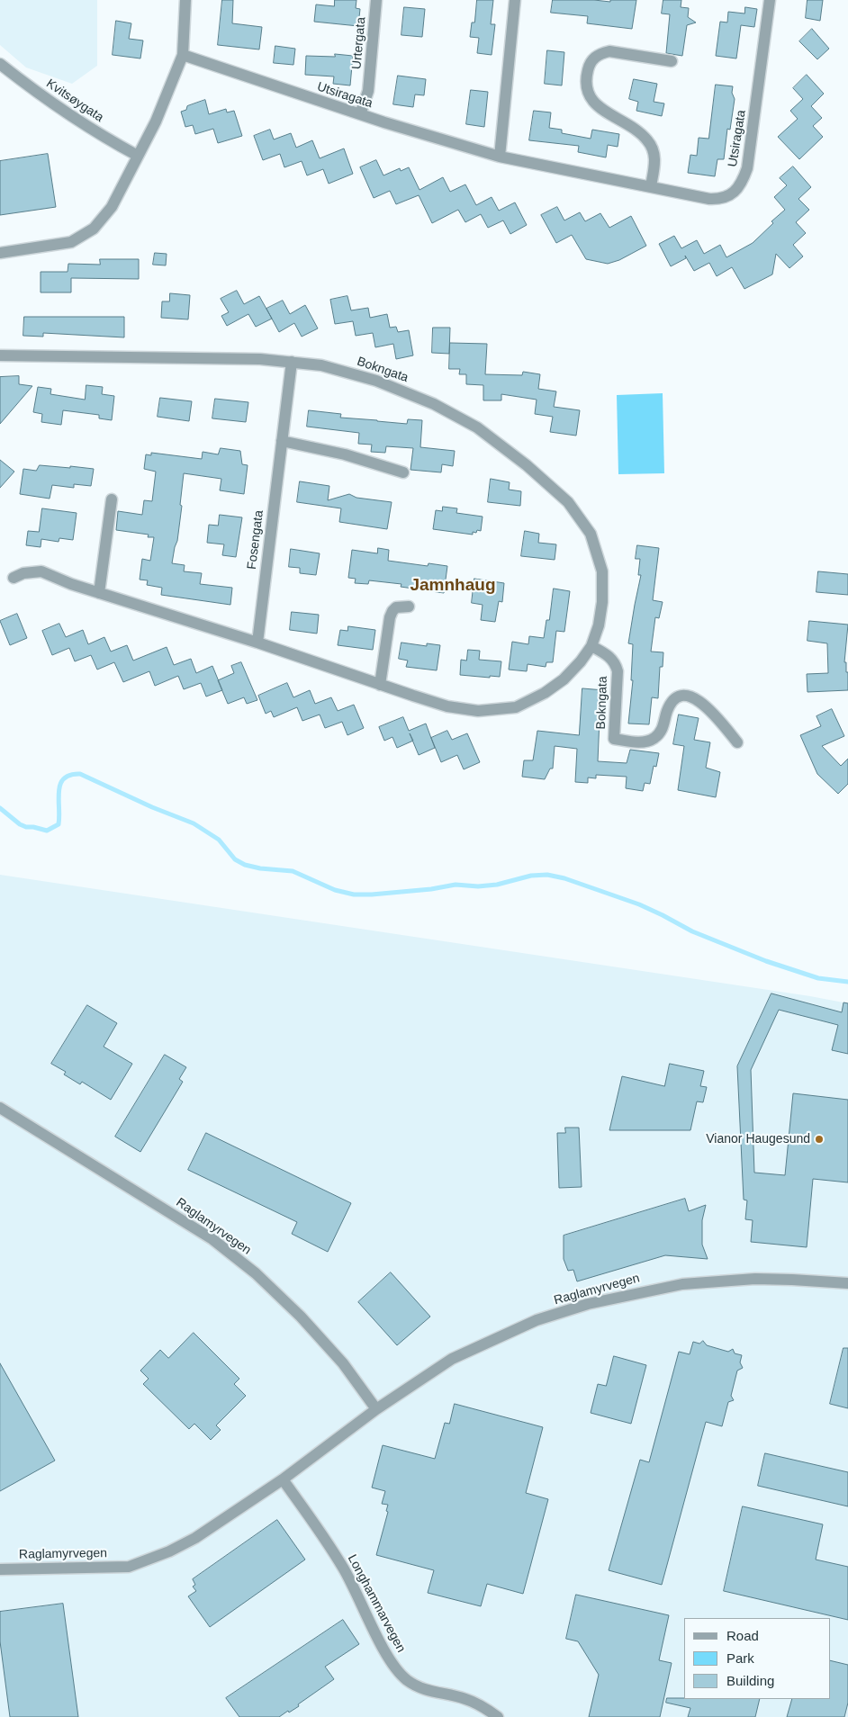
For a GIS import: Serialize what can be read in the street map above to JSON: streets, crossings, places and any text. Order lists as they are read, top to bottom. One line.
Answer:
{"streets":{"street":["Urtergata","Utsiragata","Kvitsøygata","Bokngata","Fosengata","Raglamyrvegen","Longhammarvegen"]},"crossings":[["Urtergata","Utsiragata"],["Bokngata","Fosengata"],["Raglamyrvegen","Longhammarvegen"]],"districts":["Jamnhaug"],"places":["Vianor Haugesund"],"legend":["Road","Park","Building"]}
